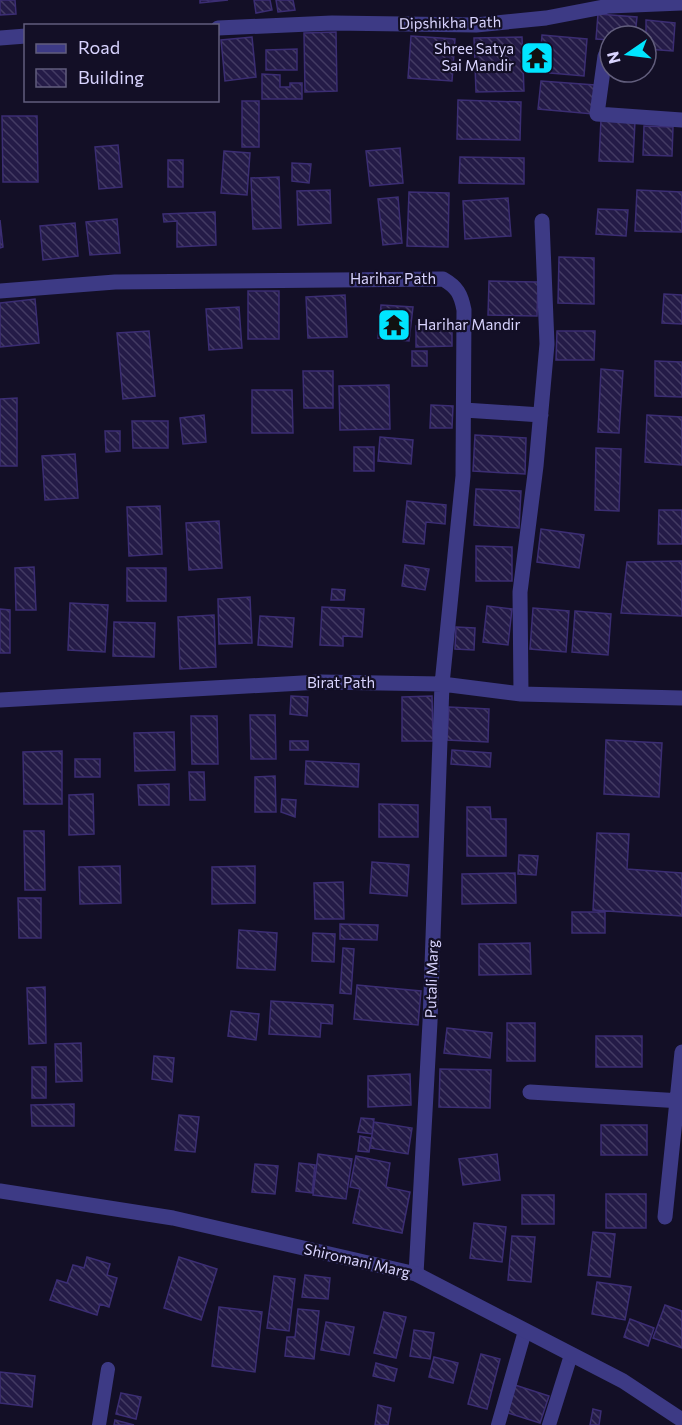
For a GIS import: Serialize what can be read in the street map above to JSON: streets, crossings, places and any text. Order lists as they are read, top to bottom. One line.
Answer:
{"streets":{"street":["Dipshikha Path","Harihar Path","Birat Path","Putali Marg","Shiromani Marg"]},"crossings":[["Harihar Path","Birat Path"],["Harihar Path","Putali Marg"],["Birat Path","Putali Marg"],["Putali Marg","Shiromani Marg"]],"places":{"temple":["Shree Satya Sai Mandir","Harihar Mandir"]},"legend":["Road","Building"],"north":"left"}
